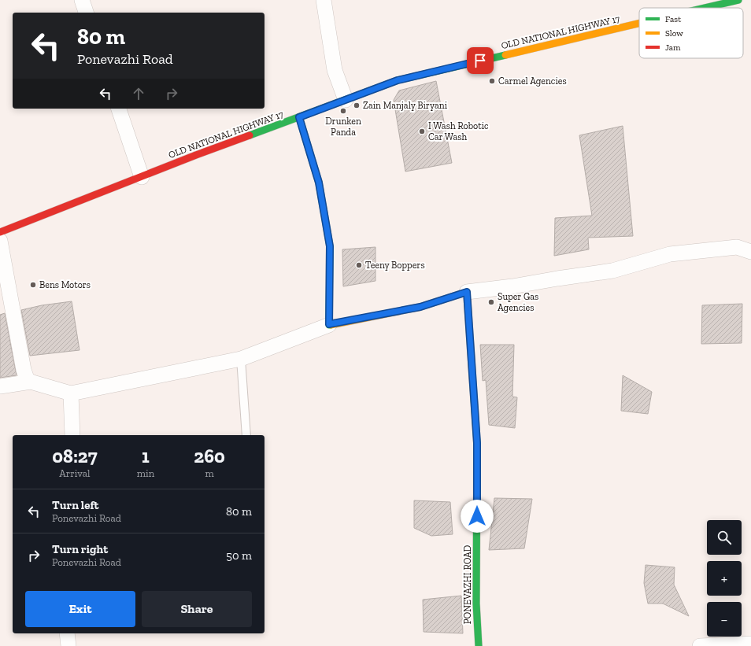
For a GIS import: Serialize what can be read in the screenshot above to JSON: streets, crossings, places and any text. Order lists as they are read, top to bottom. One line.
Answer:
{"streets":{"street":["OLD NATIONAL HIGHWAY 17","PONEVAZHI ROAD"]},"places":["Carmel Agencies","Zain Manjaly Biryani","Drunken Panda","I Wash Robotic Car Wash","Teeny Boppers","Bens Motors","Super Gas Agencies"],"legend":["Fast","Slow","Jam"],"page":{"turn":["80 m","Ponevazhi Road"],"eta":["08:27","Arrival","1","min","260","m"],"list":[{"name":"Turn left","note":"Ponevazhi Road","value":"80 m"},{"name":"Turn right","note":"Ponevazhi Road","value":"50 m"}],"map_buttons":["+","−"],"buttons":["Exit","Share"]}}
